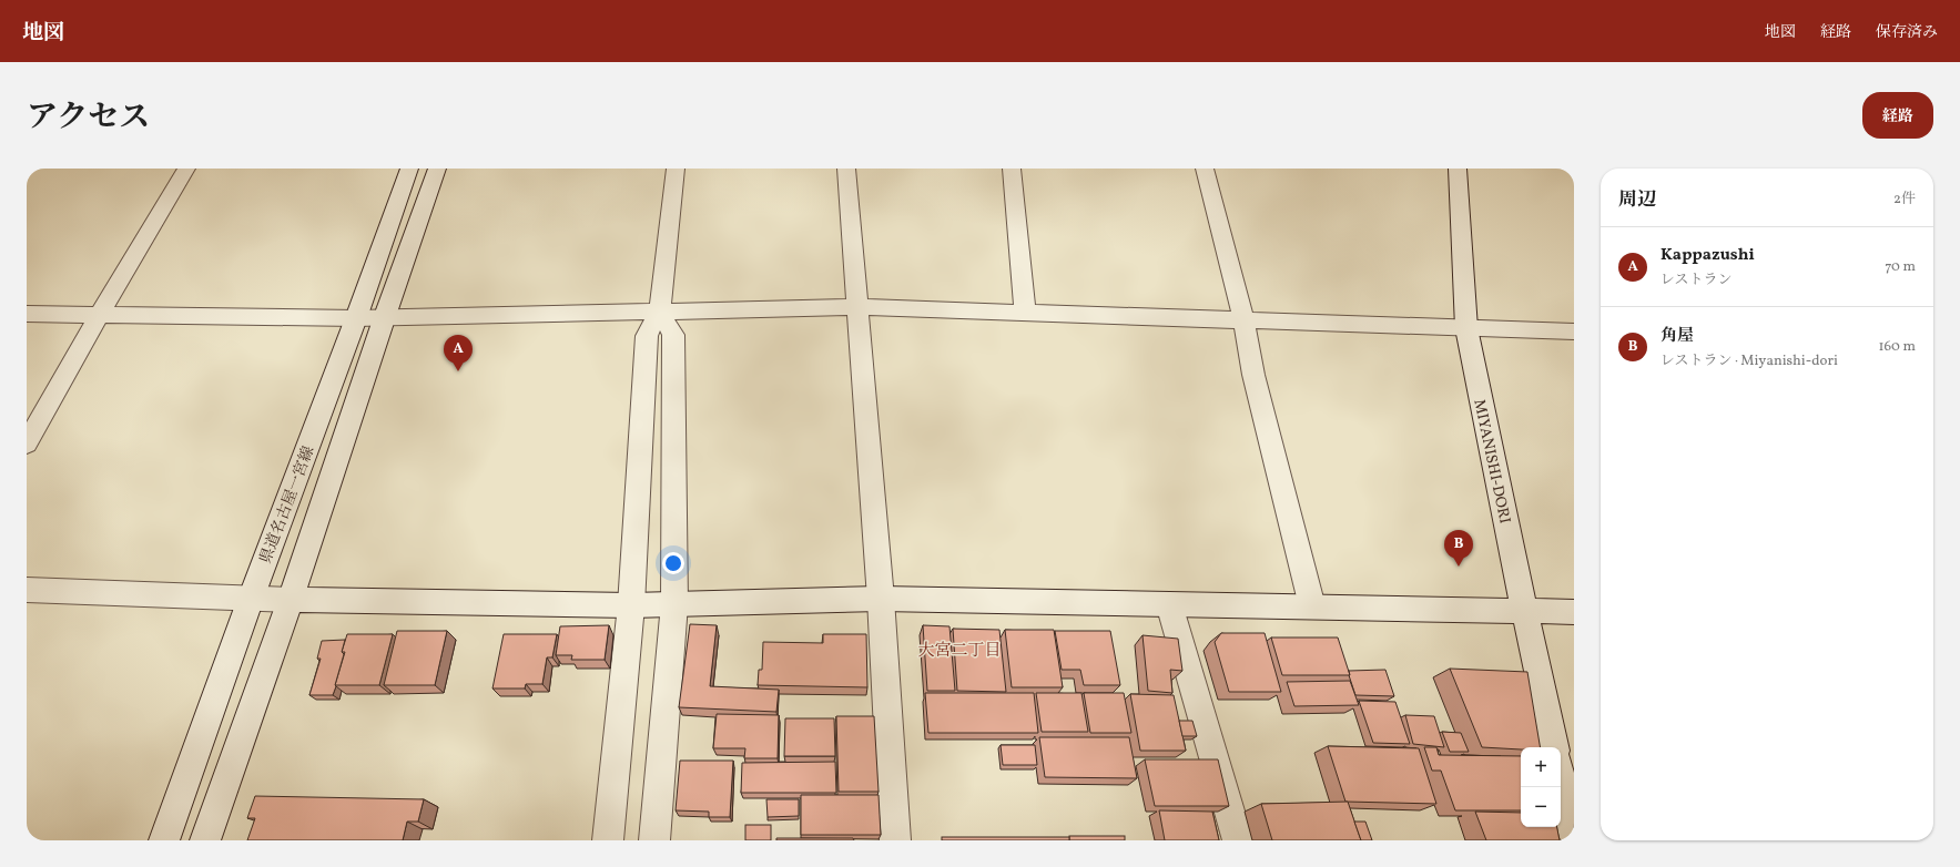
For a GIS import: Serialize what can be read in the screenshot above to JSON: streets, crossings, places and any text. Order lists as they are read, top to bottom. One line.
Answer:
{"streets":{"street":["MIYANISHI-DORI","県道名古屋一宮線"]},"districts":["大宮二丁目"],"page":{"header":"地図","nav":["地図","経路","保存済み"],"title":"アクセス","buttons":"経路","heading":["周辺","2件"],"list":[{"mark":"A","name":"Kappazushi","note":"レストラン","value":"70 m"},{"mark":"B","name":"角屋","note":"レストラン · Miyanishi-dori","value":"160 m"}],"pins":["A","B"],"map_buttons":["+","−"]}}
